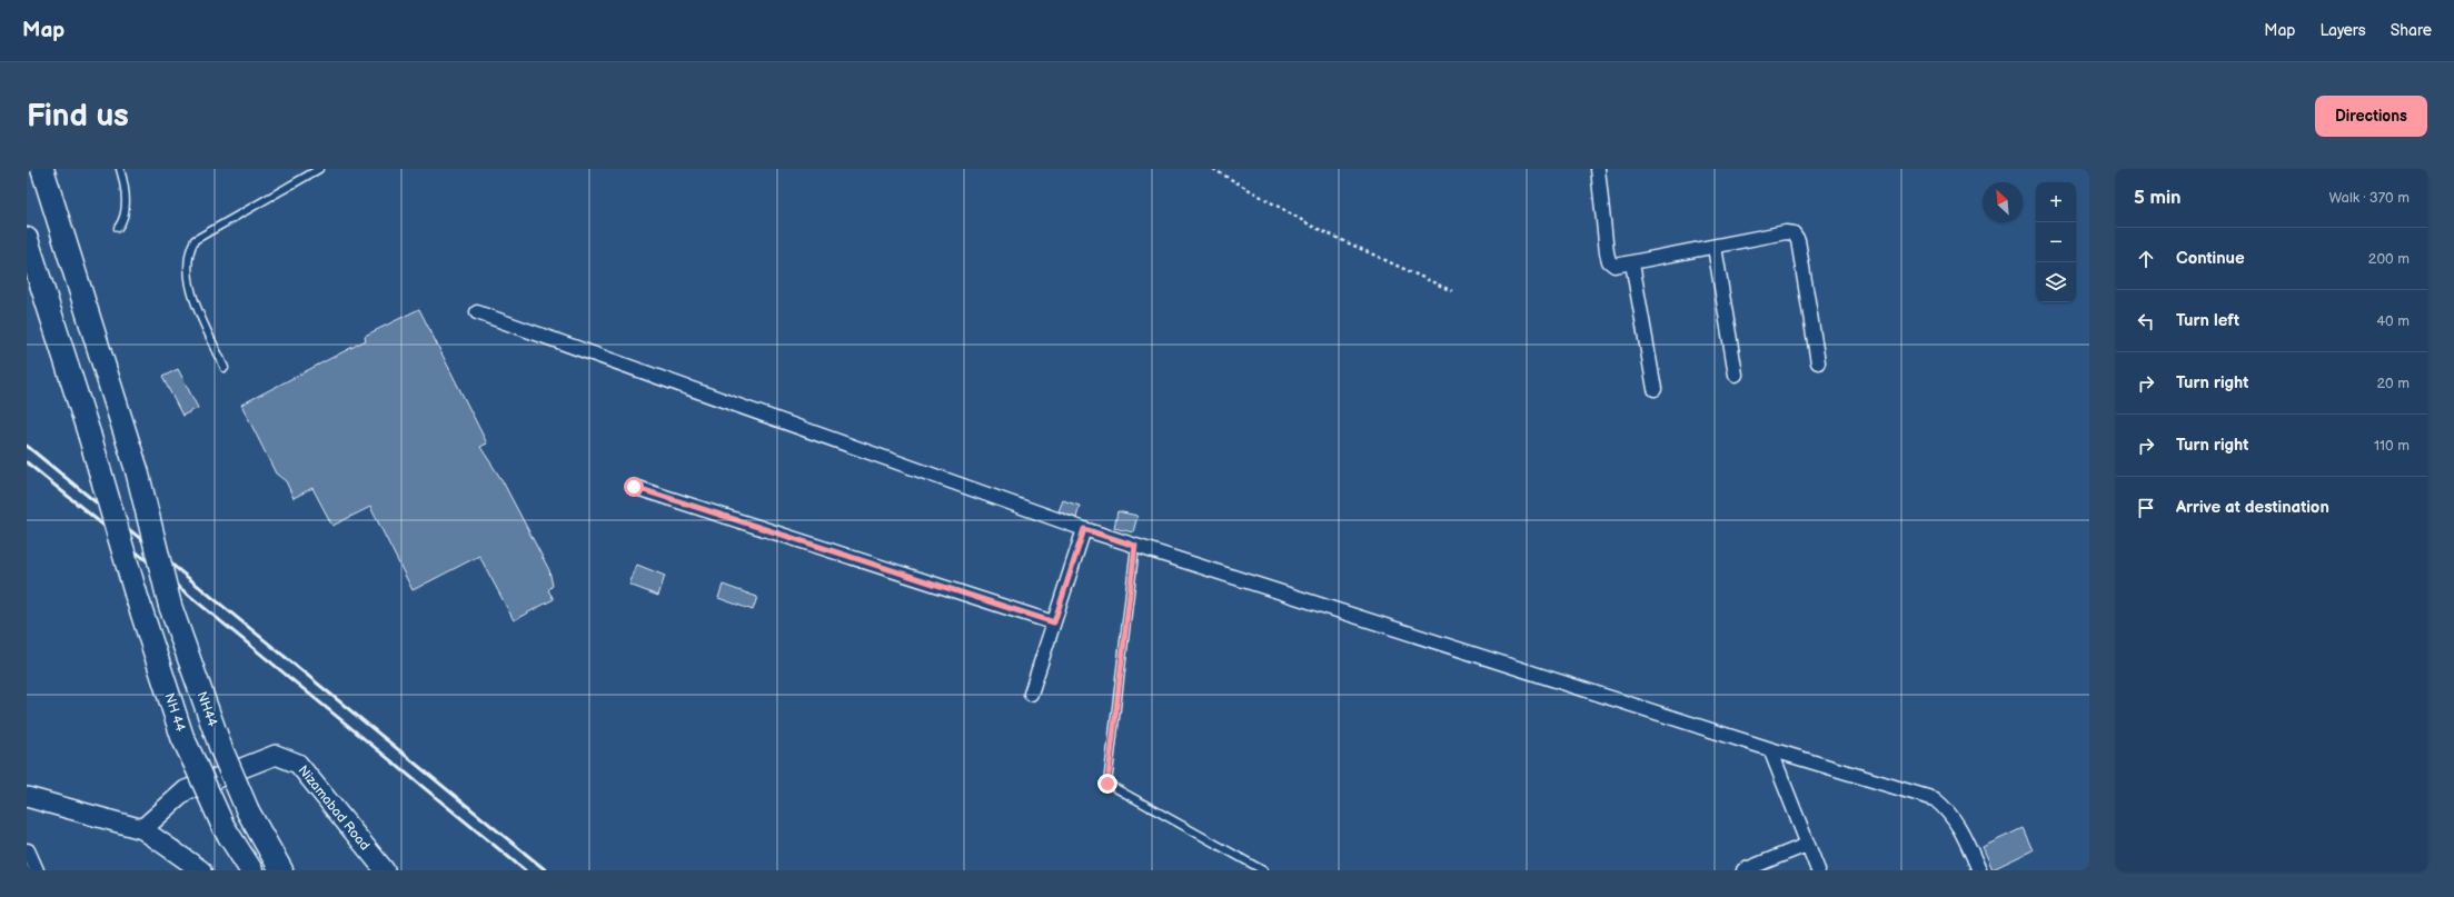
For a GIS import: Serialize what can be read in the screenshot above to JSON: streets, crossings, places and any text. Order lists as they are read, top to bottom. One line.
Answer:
{"streets":{"highway":["NH44","NH 44"],"main road":["Nizamabad Road"]},"north":"top left","page":{"header":"Map","nav":["Map","Layers","Share"],"buttons":"Directions","title":"Find us","heading":["5 min","Walk · 370 m"],"map_buttons":["+","−"],"list":[["Continue","200 m"],["Turn left","40 m"],["Turn right","20 m"],["Turn right","110 m"],"Arrive at destination"]}}
